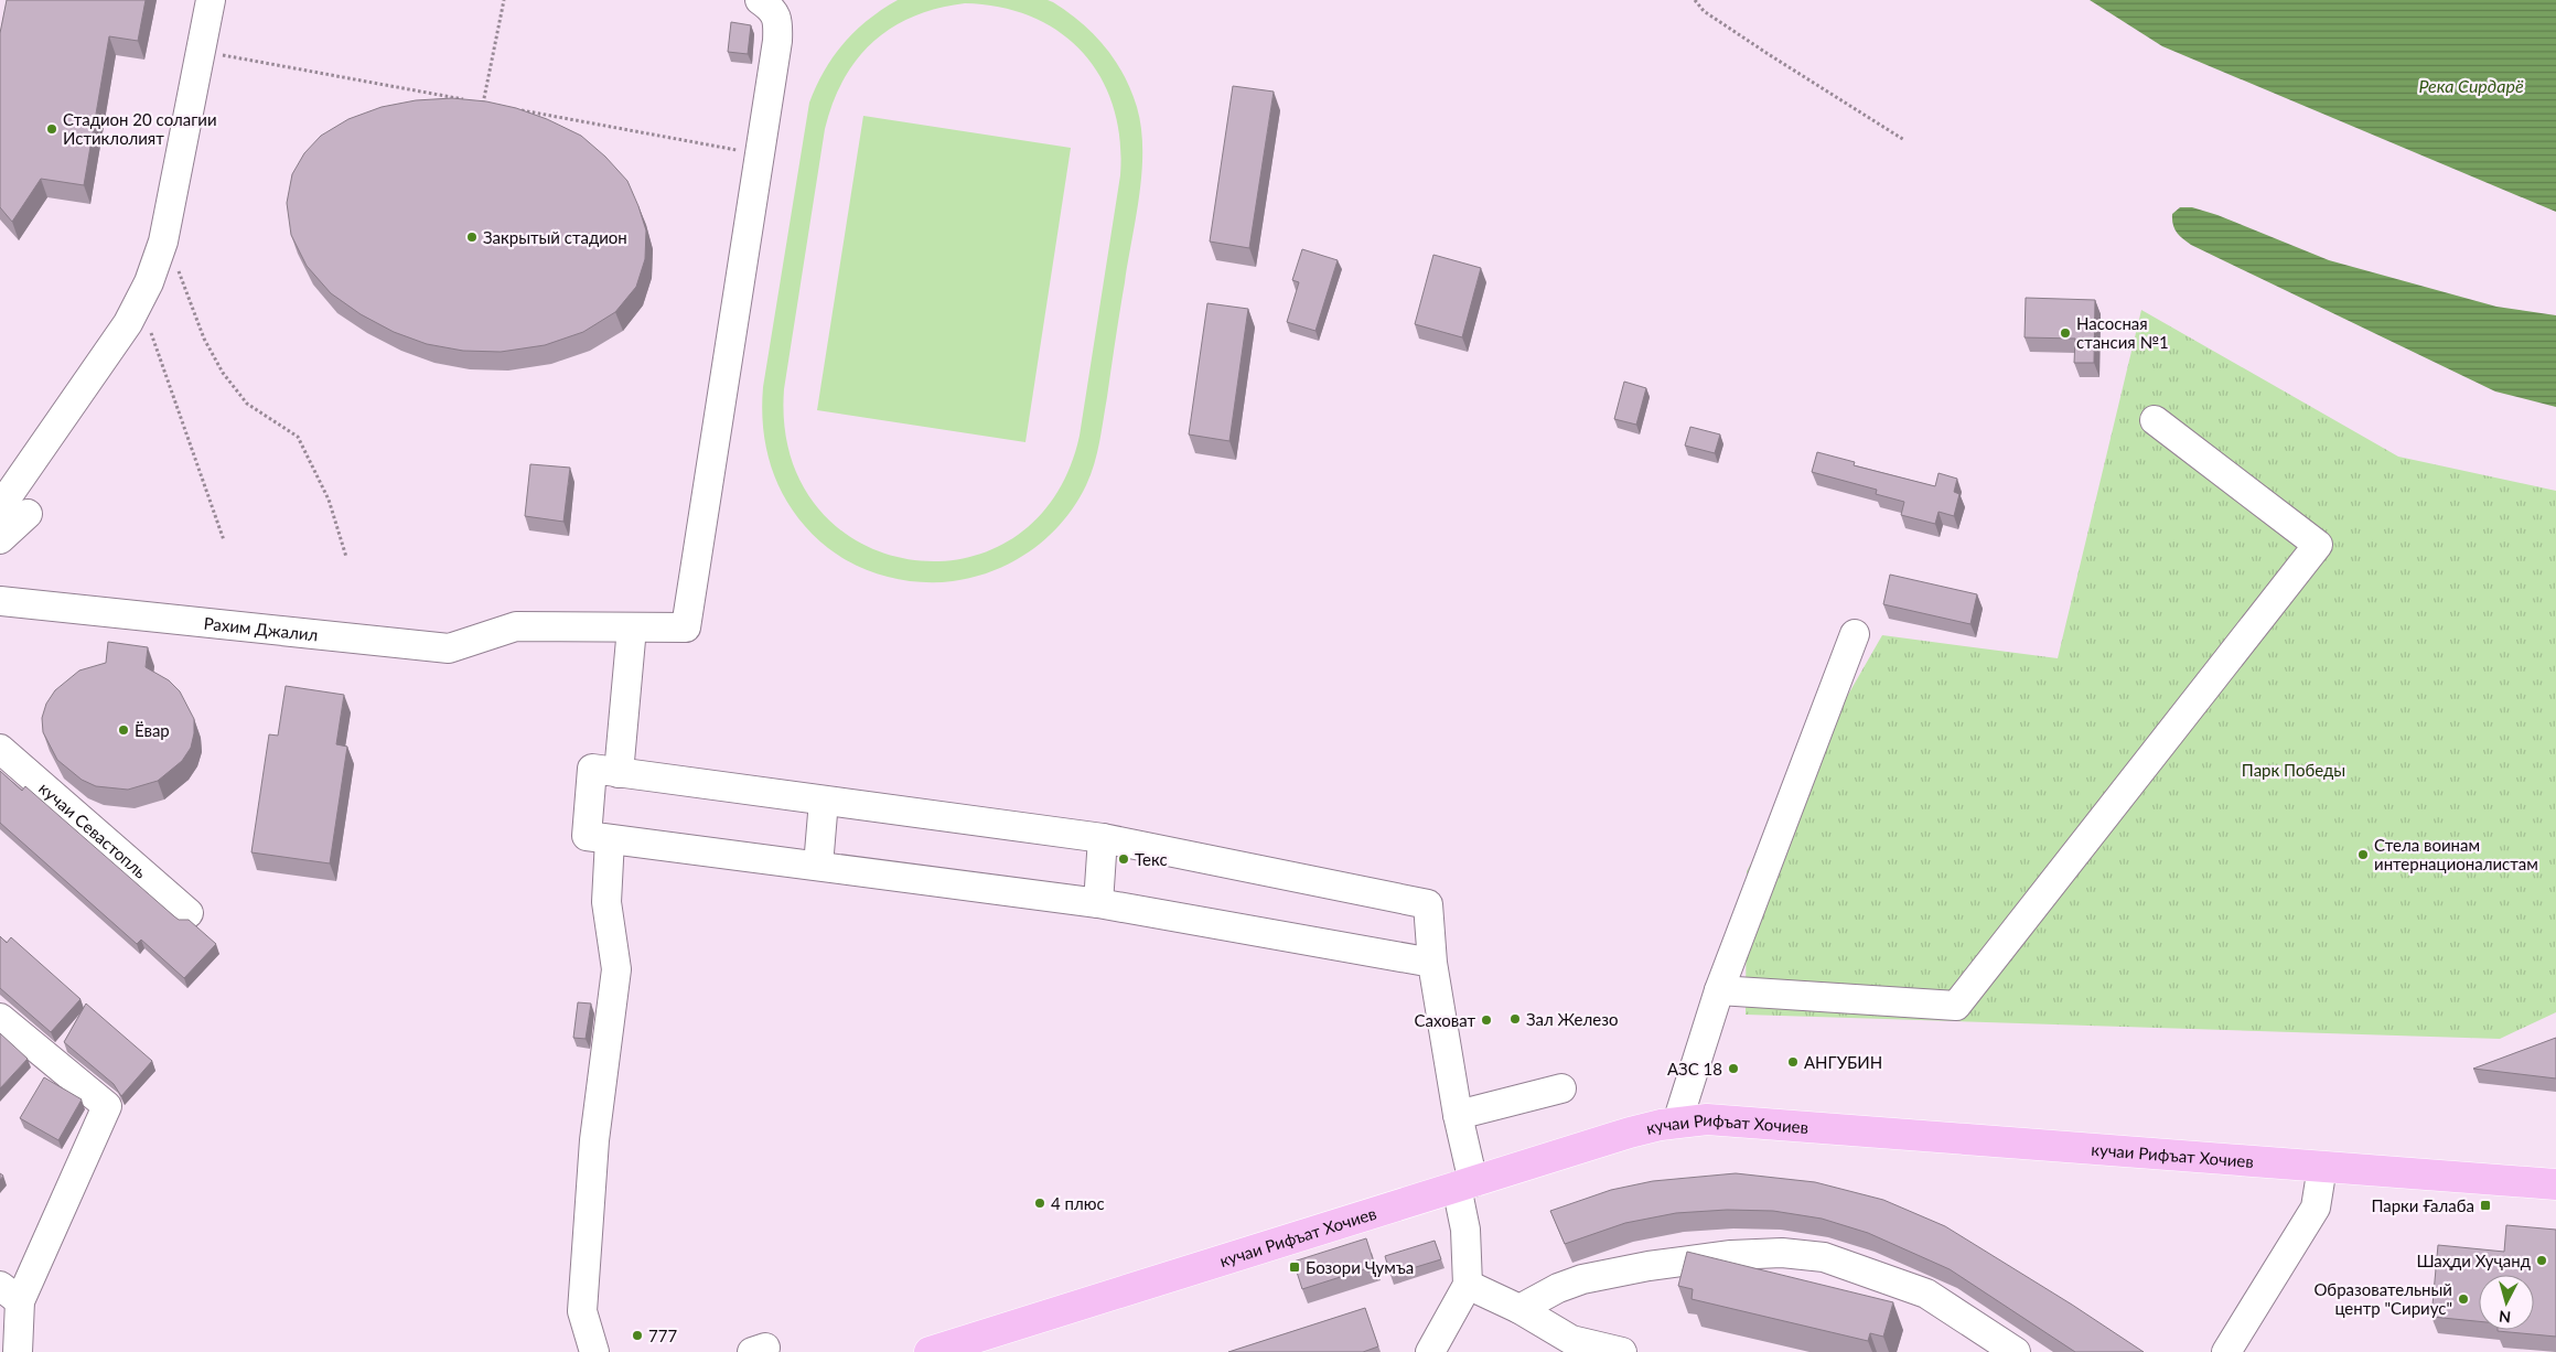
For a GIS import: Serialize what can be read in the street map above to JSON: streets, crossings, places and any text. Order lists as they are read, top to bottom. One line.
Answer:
{"streets":{"main road":["кучаи Рифъат Хочиев"],"street":["Рахим Джалил","кучаи Севастопль"]},"water":["Река Сирдарё"],"parks":["Парк Победы"],"places":{"other":["Стадион 20 солагии Истиклолият","Закрытый стадион","Насосная стансия №1","Ёвар","Стела воинам интернационалистам","Текс","Зал Железо","Саховат","АНГУБИН","АЗС 18","4 плюс","Шаҳди Хуҷанд","Образовательный центр \"Сириус\"","777"],"transit":["Парки Ғалаба","Бозори Ҷумъа"]},"north":"bottom"}
